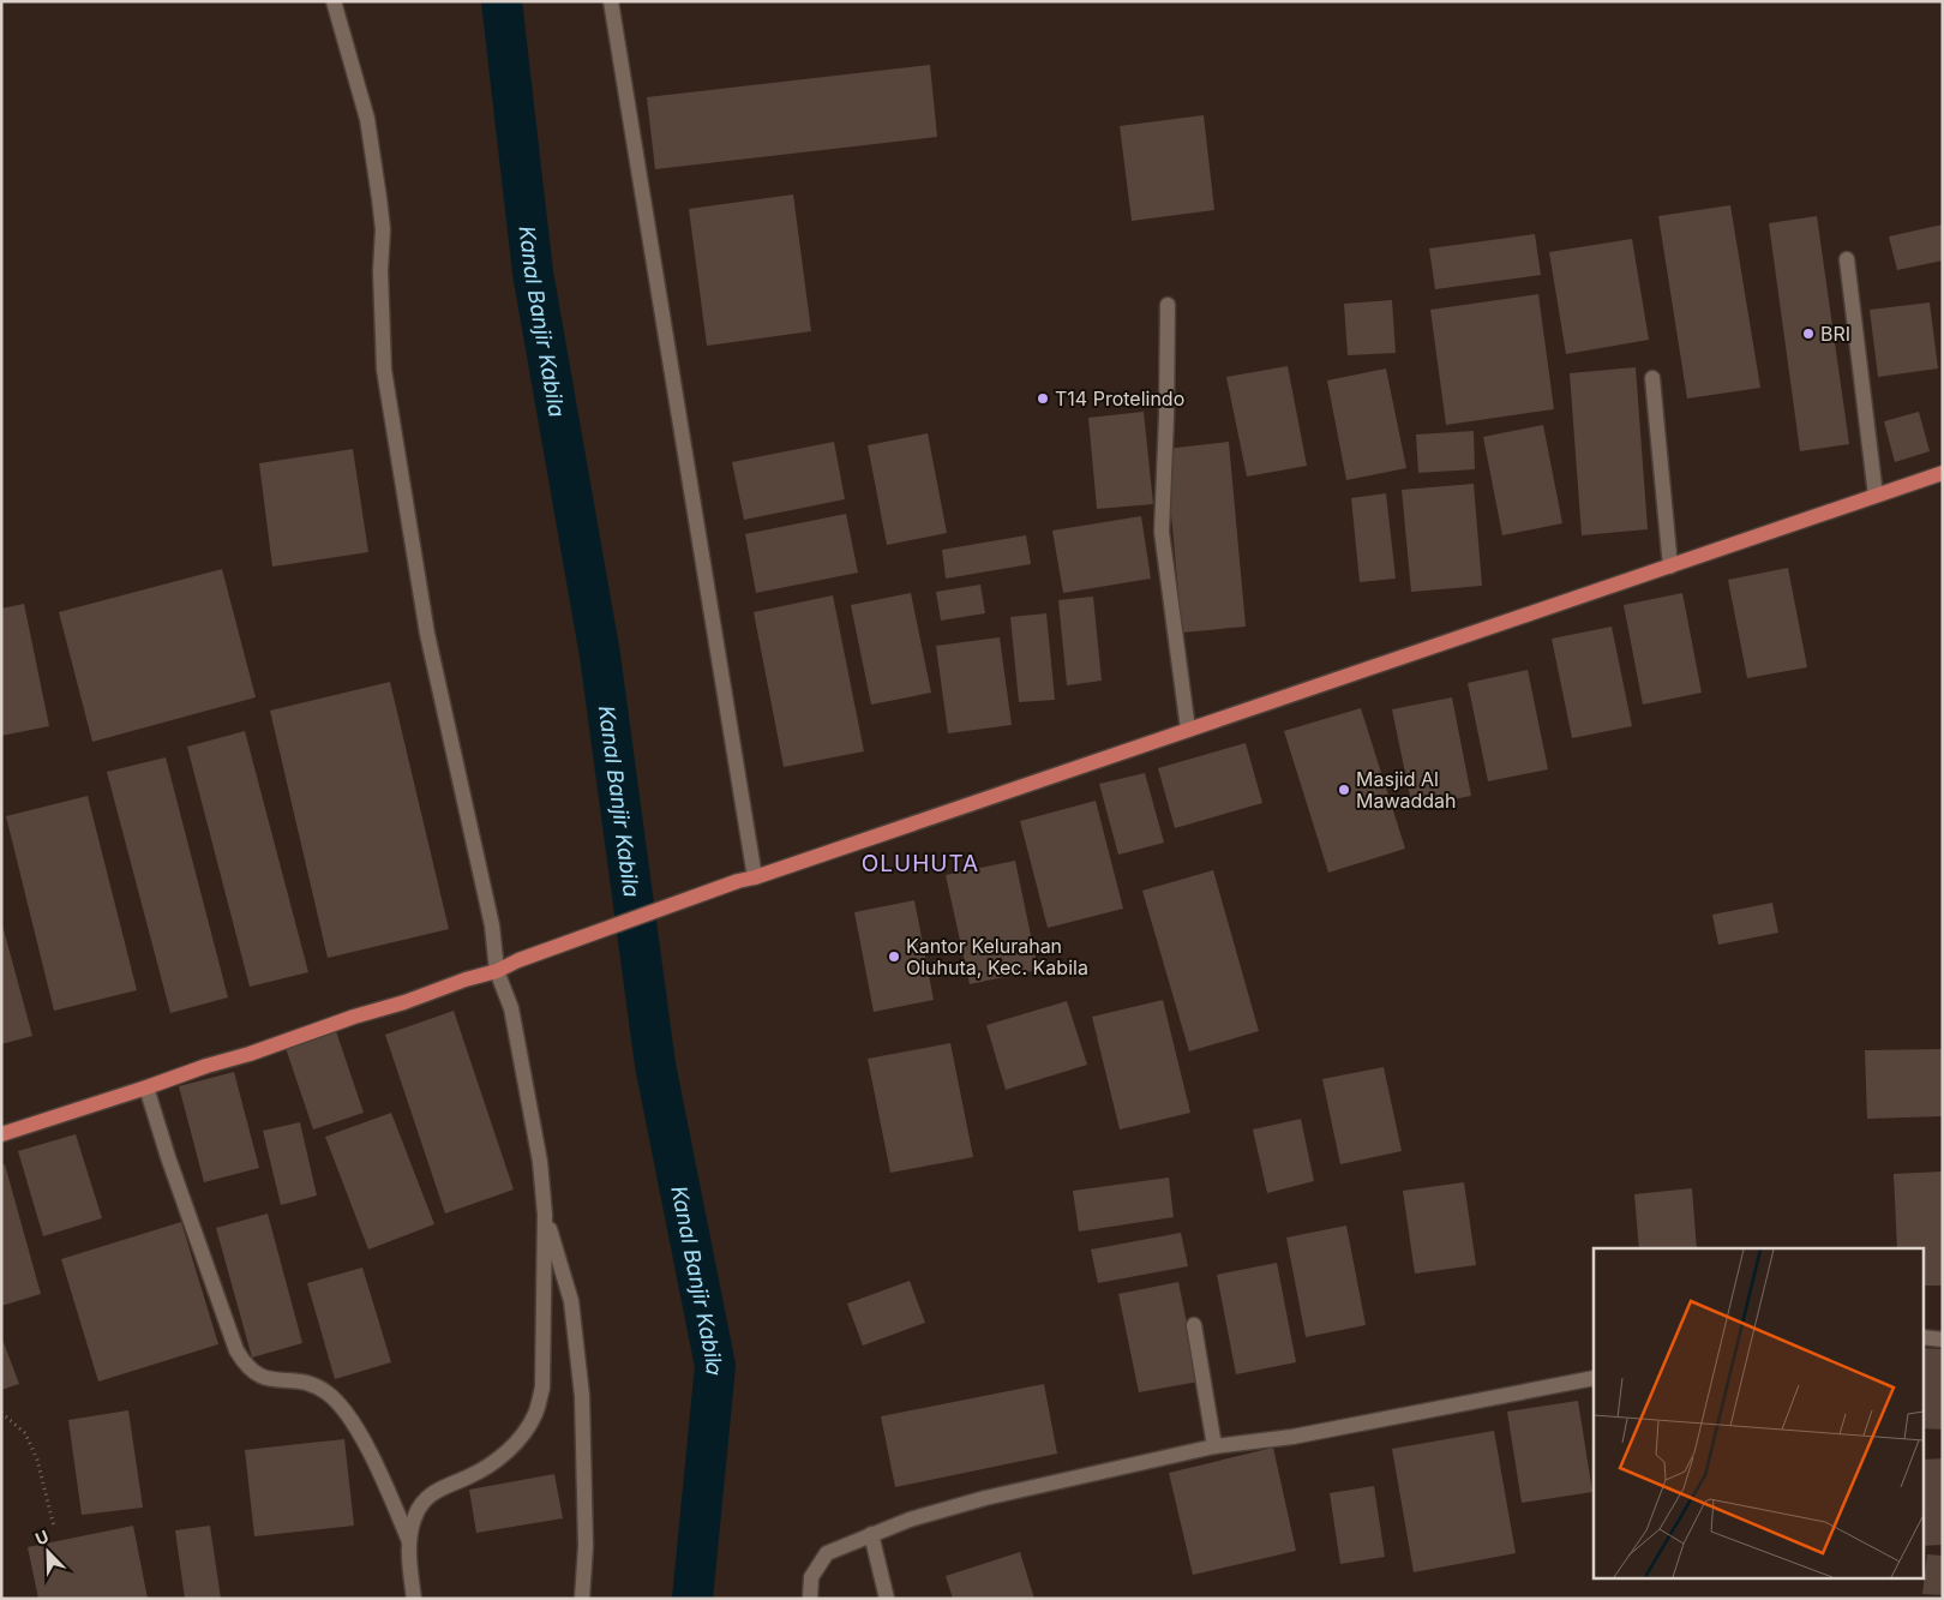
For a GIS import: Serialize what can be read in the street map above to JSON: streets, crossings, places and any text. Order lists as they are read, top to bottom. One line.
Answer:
{"districts":["OLUHUTA"],"water":["Kanal Banjir Kabila"],"places":["BRI","T14 Protelindo","Masjid Al Mawaddah","Kantor Kelurahan Oluhuta, Kec. Kabila"],"north":"top left"}
